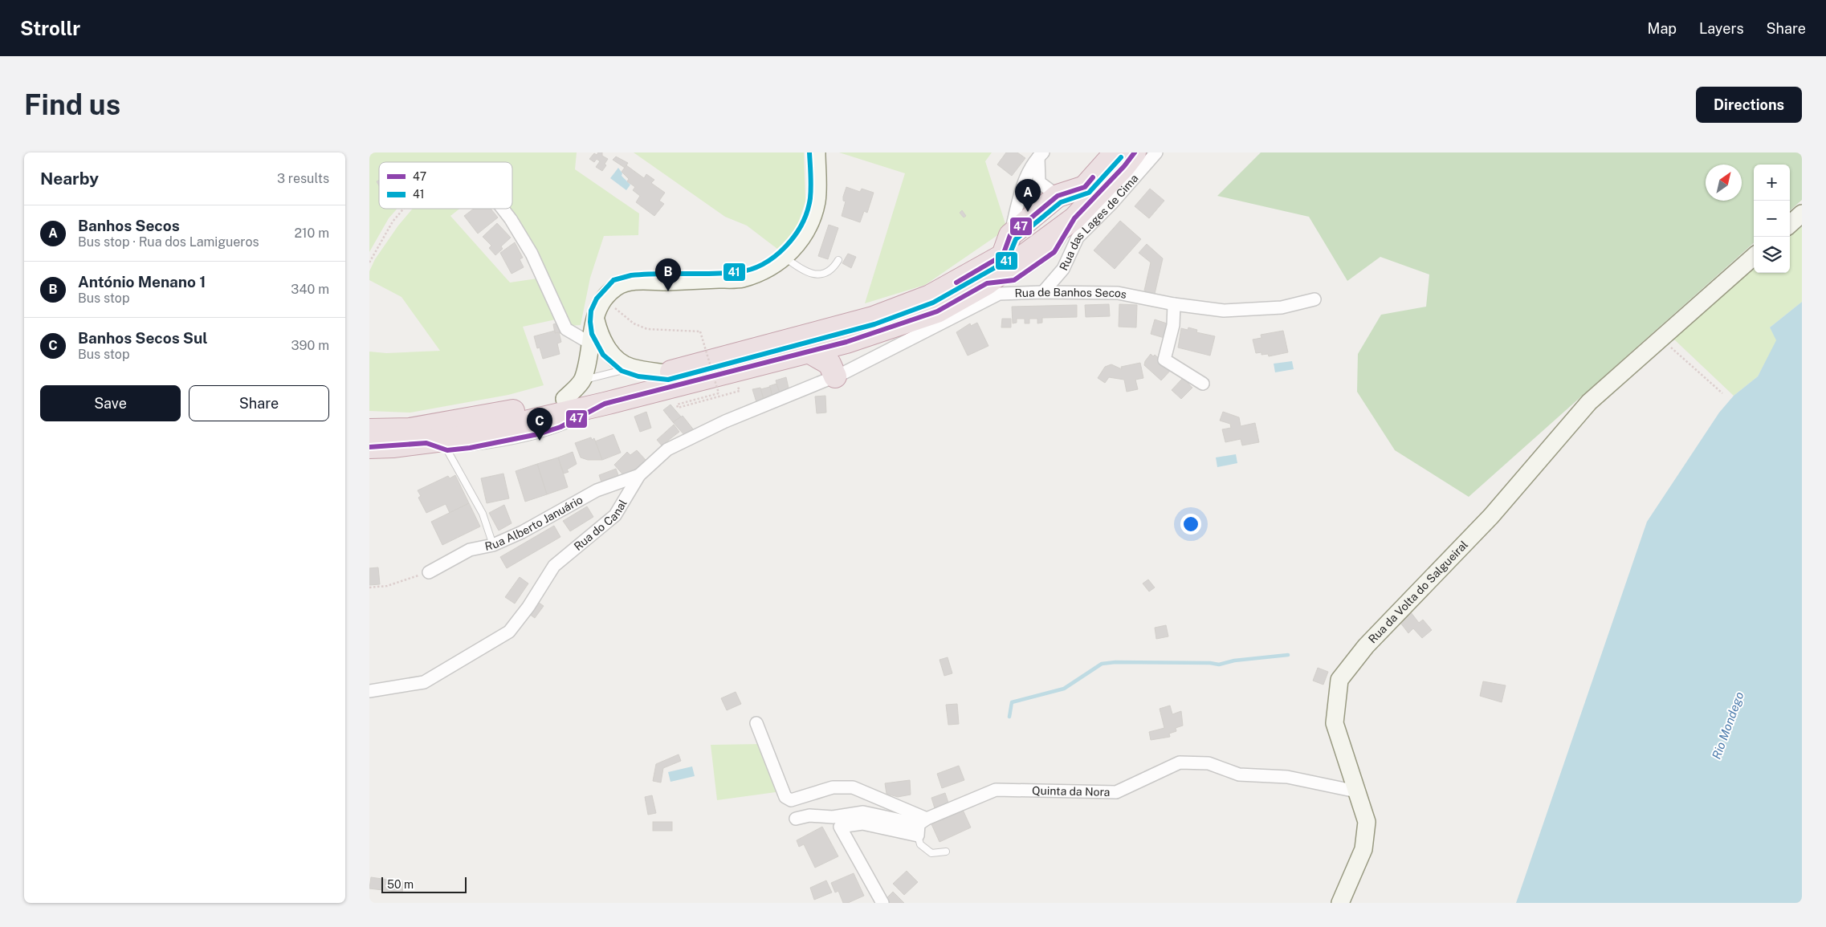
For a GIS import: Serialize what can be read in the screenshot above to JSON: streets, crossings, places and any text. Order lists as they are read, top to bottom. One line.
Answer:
{"streets":{"main road":["Rua da Volta do Salgueiral"],"street":["Rua das Lages de Cima","Rua de Banhos Secos","Rua Alberto Januário","Rua do Canal","Quinta da Nora"]},"crossings":[["Rua das Lages de Cima","Rua de Banhos Secos"],["Rua de Banhos Secos","Rua do Canal"],["Rua Alberto Januário","Rua do Canal"],["Rua da Volta do Salgueiral","Quinta da Nora"]],"water":["Rio Mondego"],"lines":["transit line 47","transit line 41"],"legend":["47","41"],"scale_bar":"50 m","north":"top right","page":{"header":"Strollr","nav":["Map","Layers","Share"],"buttons":["Directions",["Save","Share"]],"title":"Find us","heading":["Nearby","3 results"],"map_buttons":["+","−"],"pins":["A","B","C"],"list":[{"mark":"A","name":"Banhos Secos","note":"Bus stop · Rua dos Lamigueros","value":"210 m"},{"mark":"B","name":"António Menano 1","note":"Bus stop","value":"340 m"},{"mark":"C","name":"Banhos Secos Sul","note":"Bus stop","value":"390 m"}],"scale":"50 m"}}
